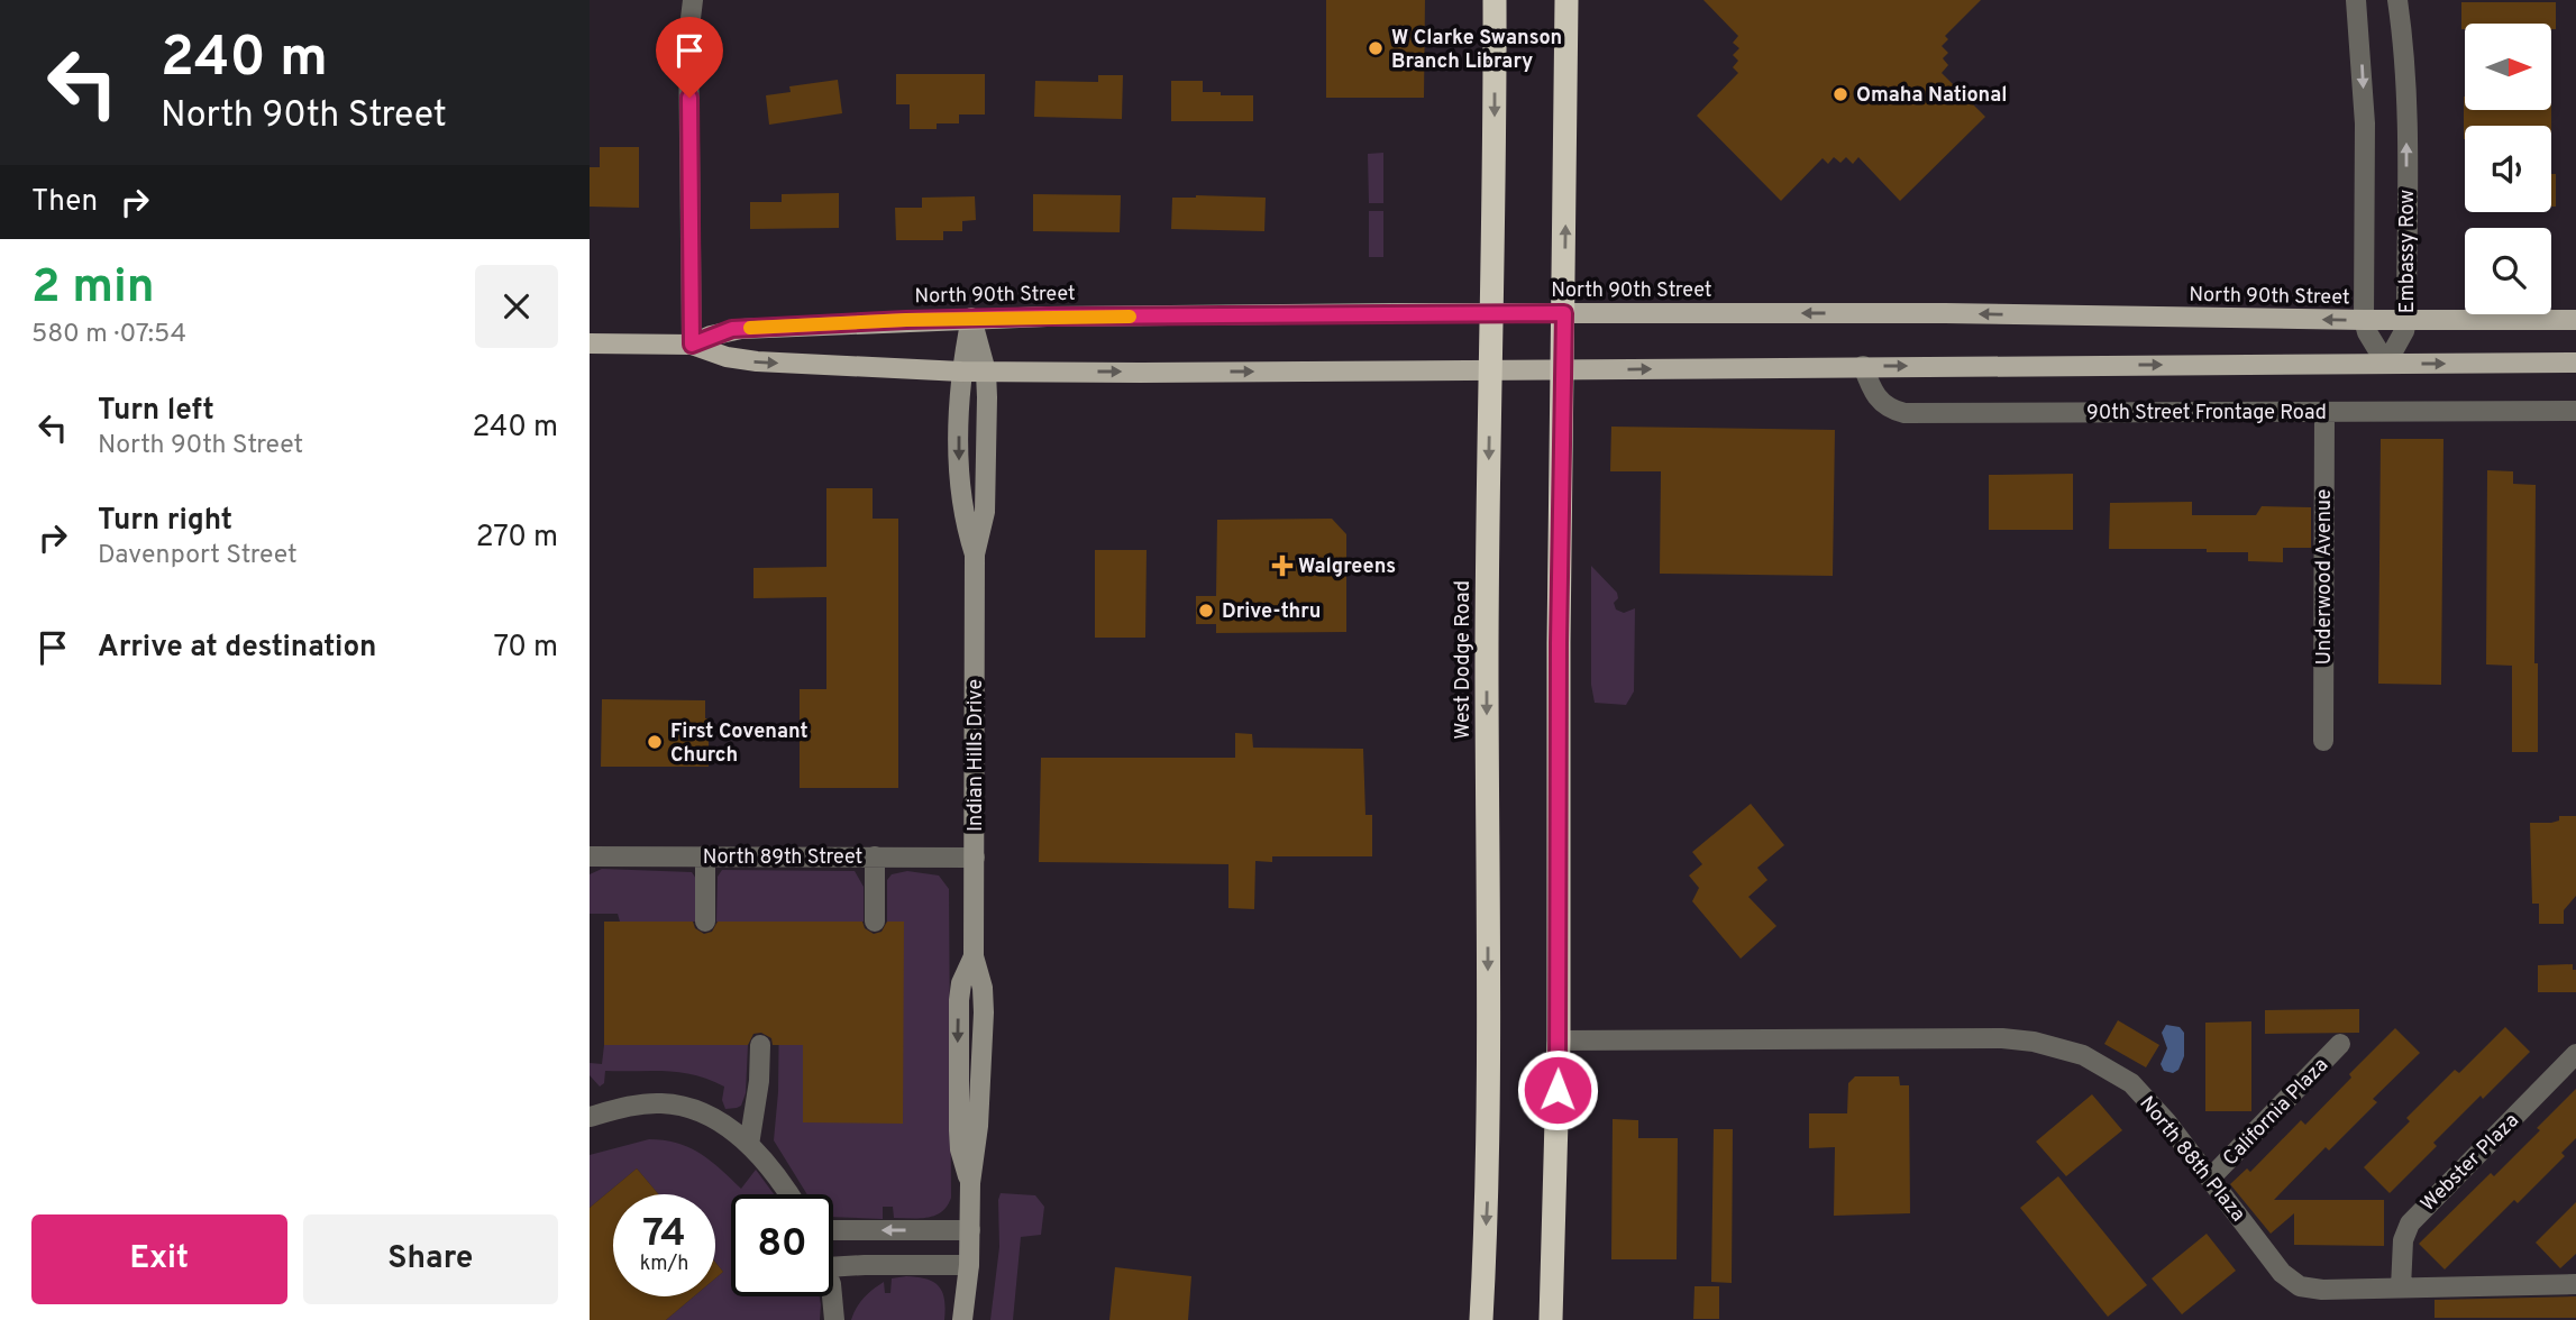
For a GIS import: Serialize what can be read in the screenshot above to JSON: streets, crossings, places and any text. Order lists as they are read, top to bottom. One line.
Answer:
{"streets":{"highway":["West Dodge Road"],"main road":["North 90th Street"],"street":["Embassy Row","90th Street Frontage Road","Underwood Avenue","Indian Hills Drive","North 89th Street","California Plaza","North 88th Plaza","Webster Plaza"]},"crossings":[["Embassy Row","North 90th Street"],["North 90th Street","90th Street Frontage Road"],["North 90th Street","West Dodge Road"],["North 90th Street","Indian Hills Drive"],["90th Street Frontage Road","Underwood Avenue"],["Indian Hills Drive","North 89th Street"],["California Plaza","North 88th Plaza"],["North 88th Plaza","Webster Plaza"]],"places":{"other":["W Clarke Swanson Branch Library","Omaha National","Drive-thru","First Covenant Church"],"health":["Walgreens"]},"north":"right","page":{"turn":["240 m","North 90th Street"],"then":"Then","heading":["2 min","580 m · 07:54"],"list":[{"name":"Turn left","note":"North 90th Street","value":"240 m"},{"name":"Turn right","note":"Davenport Street","value":"270 m"},{"name":"Arrive at destination","value":"70 m"}],"speed":"74 km/h","limit":"80","buttons":["Exit","Share"]}}
